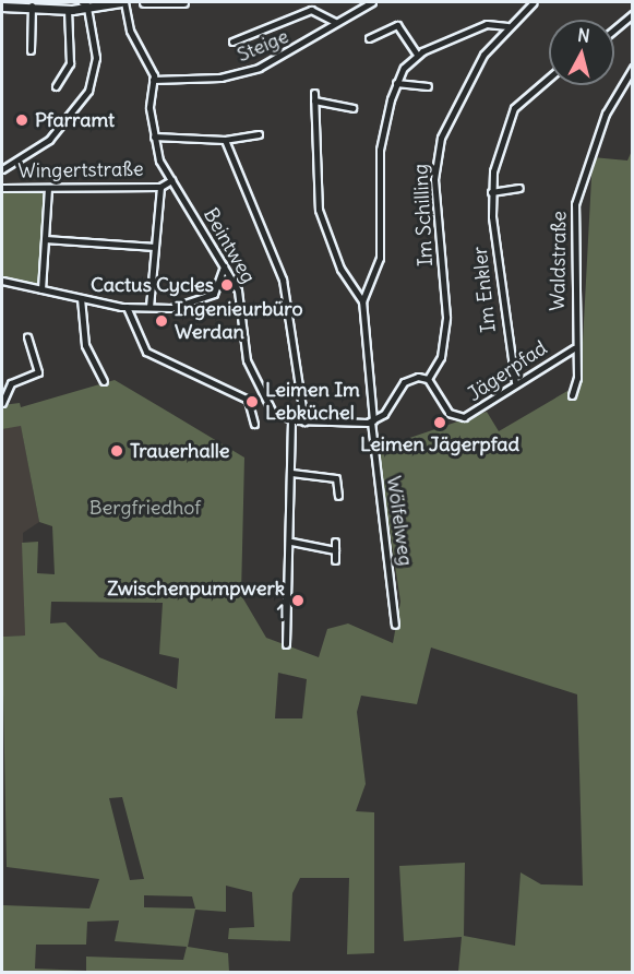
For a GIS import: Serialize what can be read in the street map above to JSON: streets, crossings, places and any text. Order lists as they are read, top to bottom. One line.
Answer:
{"streets":{"street":["Steige","Wingertstraße","Im Schilling","Beintweg","Waldstraße","Im Enkler","Jägerpfad","Wölfelweg"]},"crossings":[["Steige","Beintweg"],["Im Schilling","Jägerpfad"],["Beintweg","Wölfelweg"],["Waldstraße","Jägerpfad"],["Im Enkler","Jägerpfad"]],"parks":["Bergfriedhof"],"places":["Pfarramt","Cactus Cycles","Ingenieurbüro Werdan","Leimen Im Lebküchel","Leimen Jägerpfad","Trauerhalle","Zwischenpumpwerk 1"],"north":"top"}
